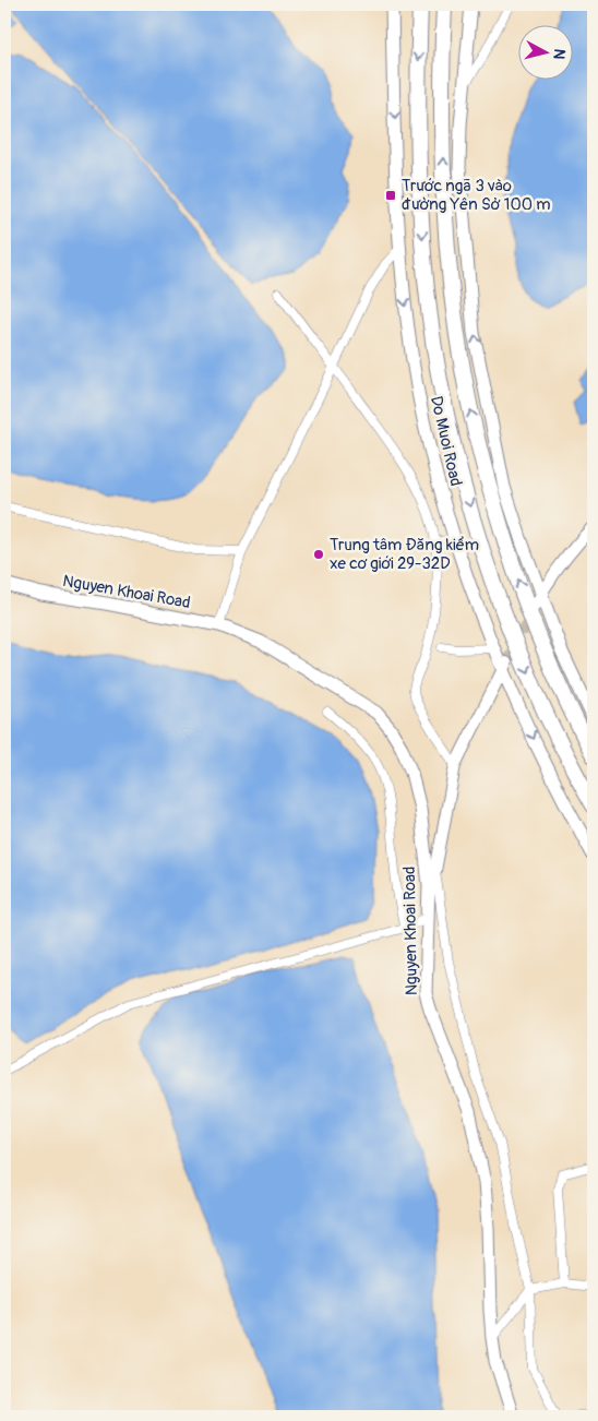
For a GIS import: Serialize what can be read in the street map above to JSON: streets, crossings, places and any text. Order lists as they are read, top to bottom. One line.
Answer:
{"streets":{"main road":["Do Muoi Road","Nguyen Khoai Road"]},"places":{"transit":["Trước ngã 3 vào đường Yên Sở 100 m"],"other":["Trung tâm Đăng kiểm xe cơ giới 29-32D"]},"north":"right"}
